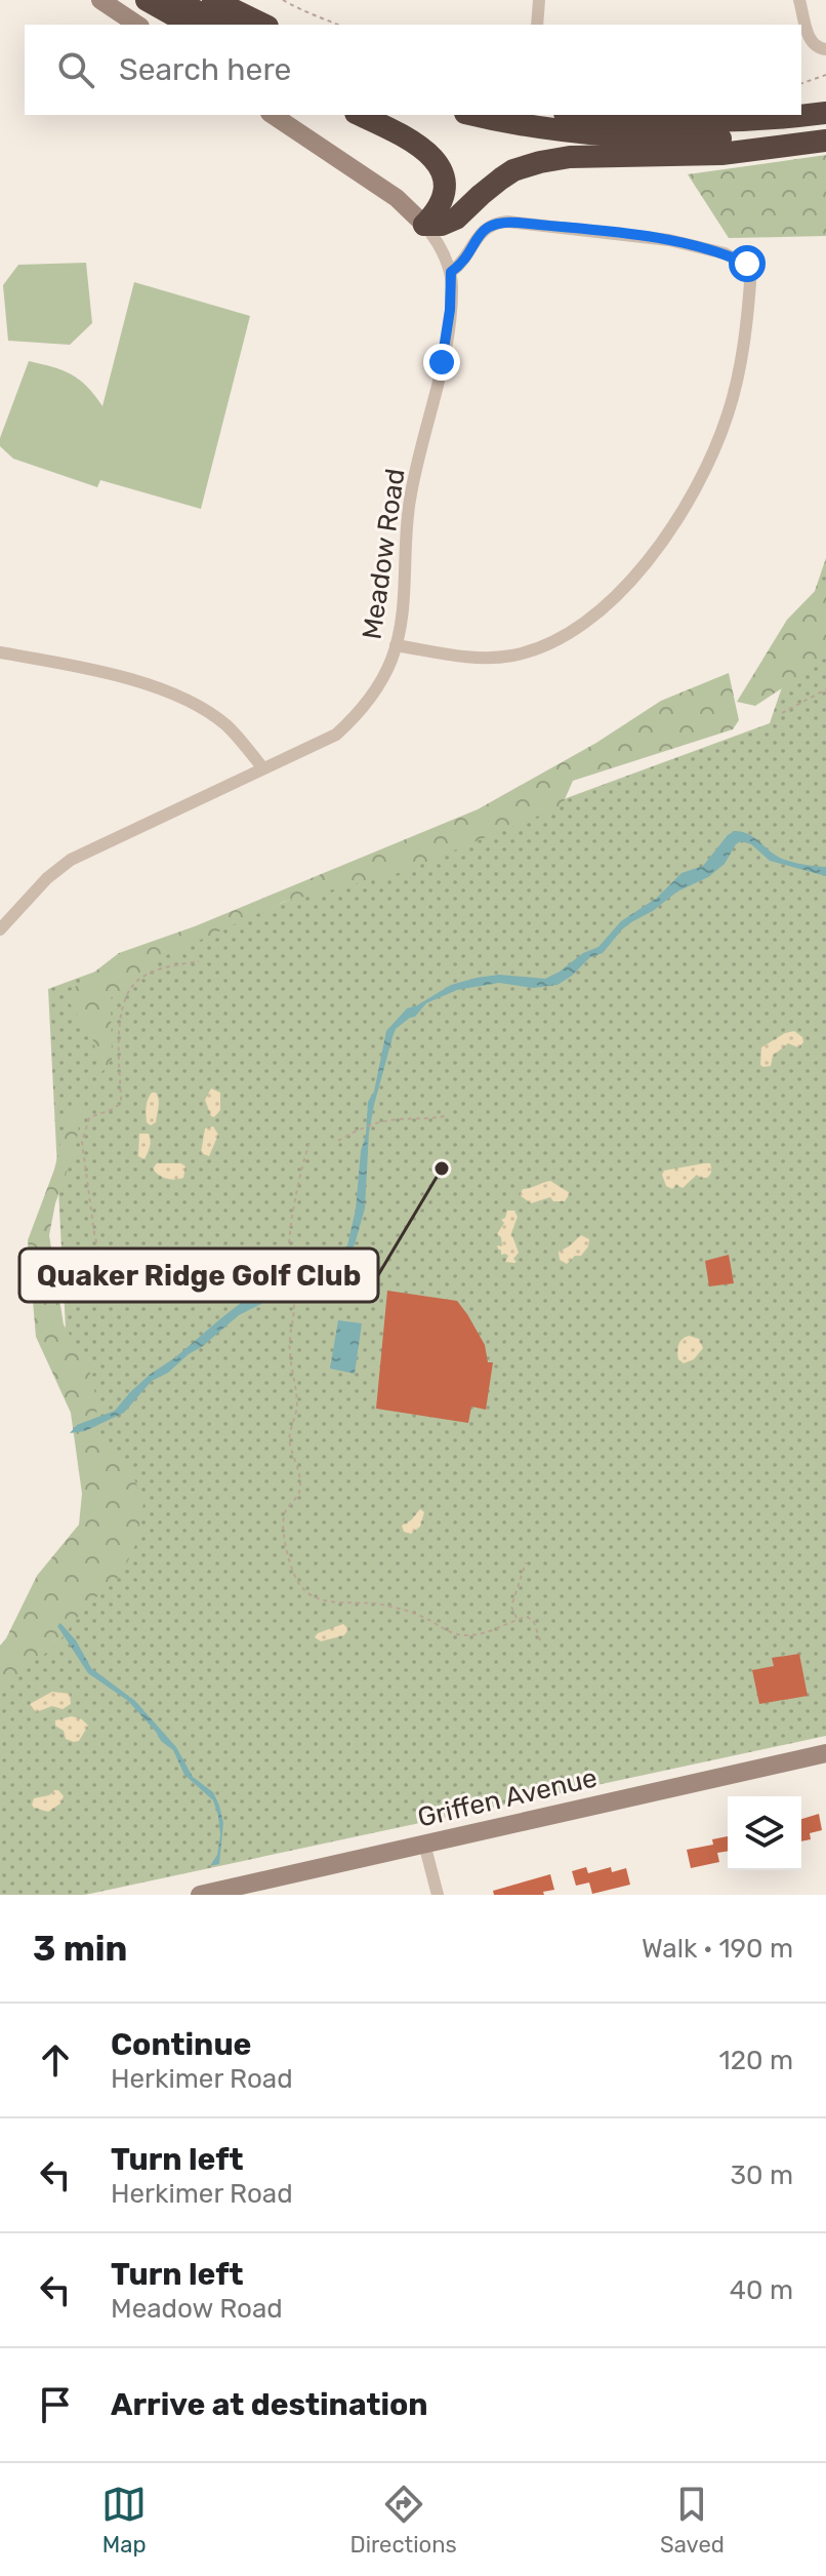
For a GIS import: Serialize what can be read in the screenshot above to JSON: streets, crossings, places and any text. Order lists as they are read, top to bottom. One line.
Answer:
{"streets":{"street":["Meadow Road","Griffen Avenue"]},"places":["Quaker Ridge Golf Club"],"page":{"search":"Search here","heading":["3 min","Walk · 190 m"],"list":[["Continue","Herkimer Road","120 m"],["Turn left","Herkimer Road","30 m"],["Turn left","Meadow Road","40 m"],"Arrive at destination"],"nav":["Map","Directions","Saved"]}}
